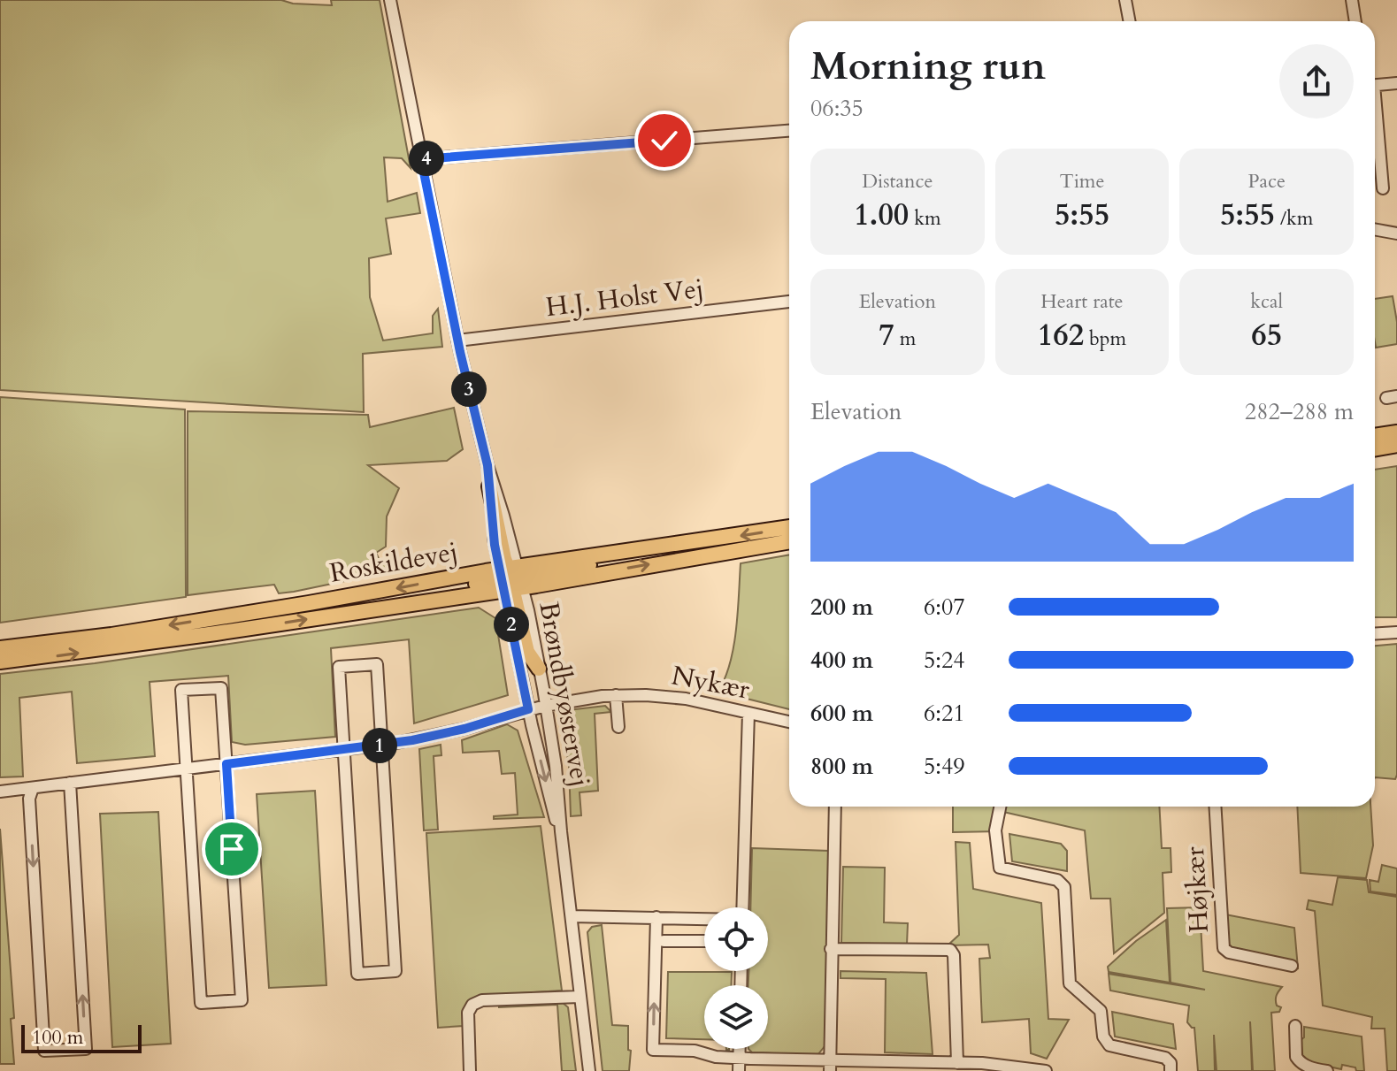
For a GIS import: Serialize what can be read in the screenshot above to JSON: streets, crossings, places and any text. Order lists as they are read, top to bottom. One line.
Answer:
{"streets":{"main road":["Roskildevej"],"street":["H.J. Holst Vej","Nykær","Brøndbyøstervej","Højkær"]},"crossings":[["Roskildevej","Brøndbyøstervej"],["Nykær","Brøndbyøstervej"]],"scale_bar":"100 m","page":{"heading":["Morning run","06:35"],"pins":["4","3","2","1"],"stats":[["Distance","1.00 km"],["Time","5:55"],["Pace","5:55 /km"],["Elevation","7 m"],["Heart rate","162 bpm"],["kcal","65"]],"chart":["Elevation","282–288 m"],"list":[{"name":"200 m","note":"6:07"},{"name":"400 m","note":"5:24"},{"name":"600 m","note":"6:21"},{"name":"800 m","note":"5:49"}],"scale":"100 m"}}
